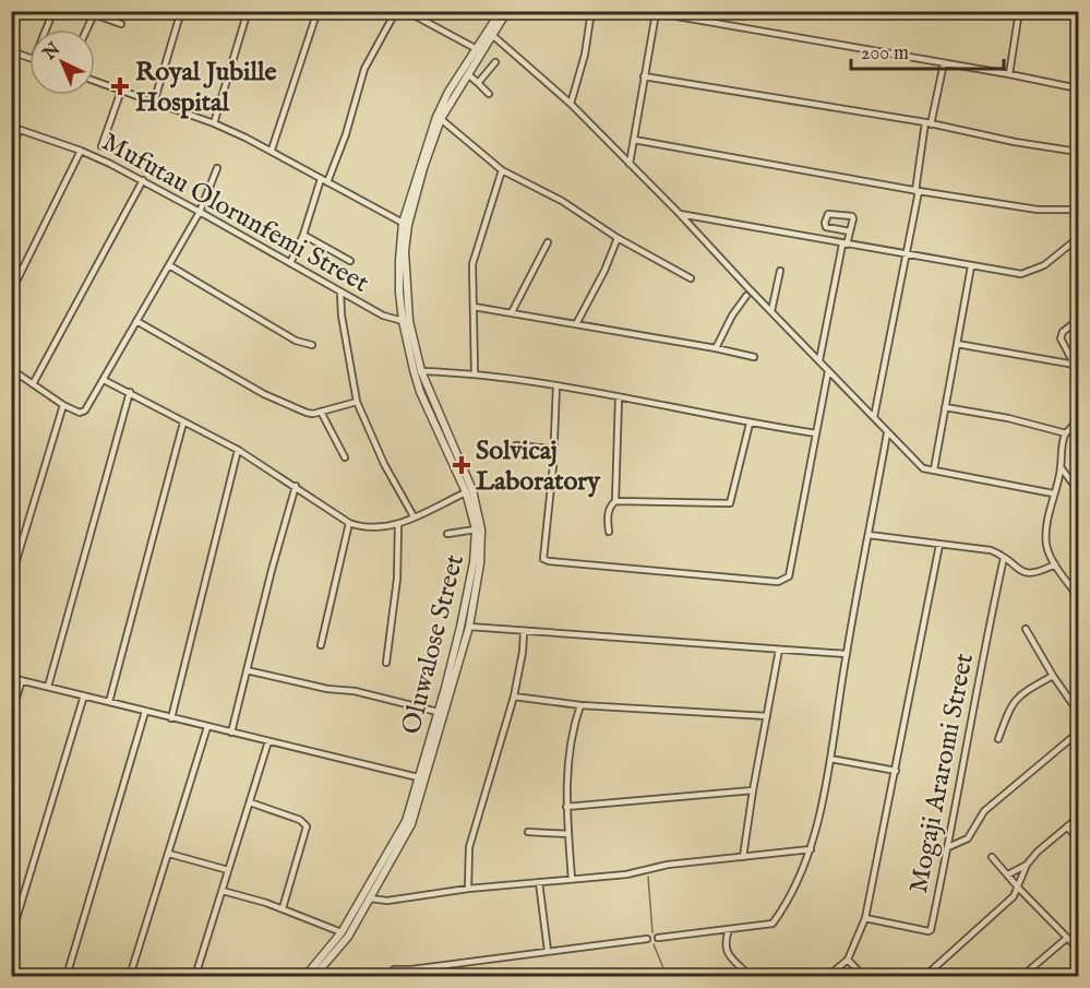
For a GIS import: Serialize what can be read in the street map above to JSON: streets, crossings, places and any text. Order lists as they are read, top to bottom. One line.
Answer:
{"streets":{"street":["Mufutau Olorunfemi Street","Oluwalose Street","Mogaji Araromi Street"]},"crossings":[["Mufutau Olorunfemi Street","Oluwalose Street"]],"places":{"health":["Royal Jubille Hospital","Solvicaj Laboratory"]},"scale_bar":"200 m","north":"top left"}
